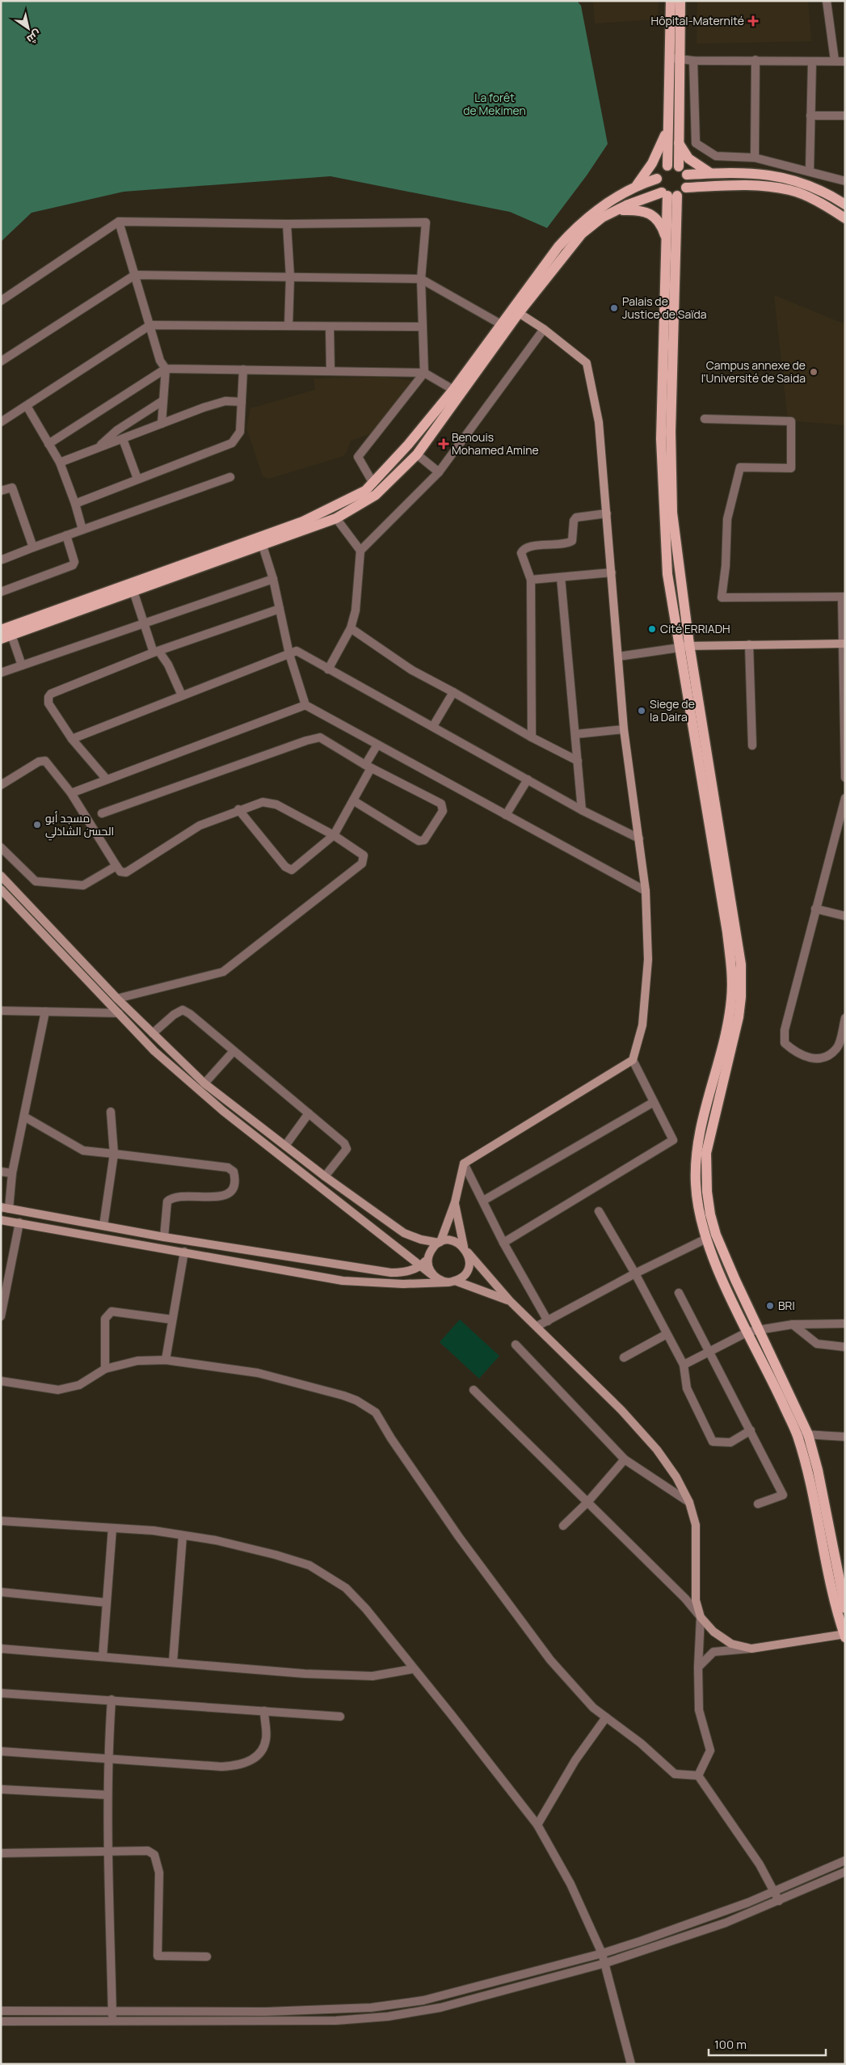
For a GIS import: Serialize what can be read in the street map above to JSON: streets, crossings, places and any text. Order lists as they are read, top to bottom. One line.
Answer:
{"parks":["La forêt de Mekimen"],"places":{"health":["Hôpital-Maternité","Benouis Mohamed Amine"],"other":["Palais de Justice de Saïda","Campus annexe de l'Université de Saida","Cité ERRIADH","Siege de la Daira","مسجد أبو الحسن الشاذلي","BRI"]},"scale_bar":"100 m","north":"bottom right"}
